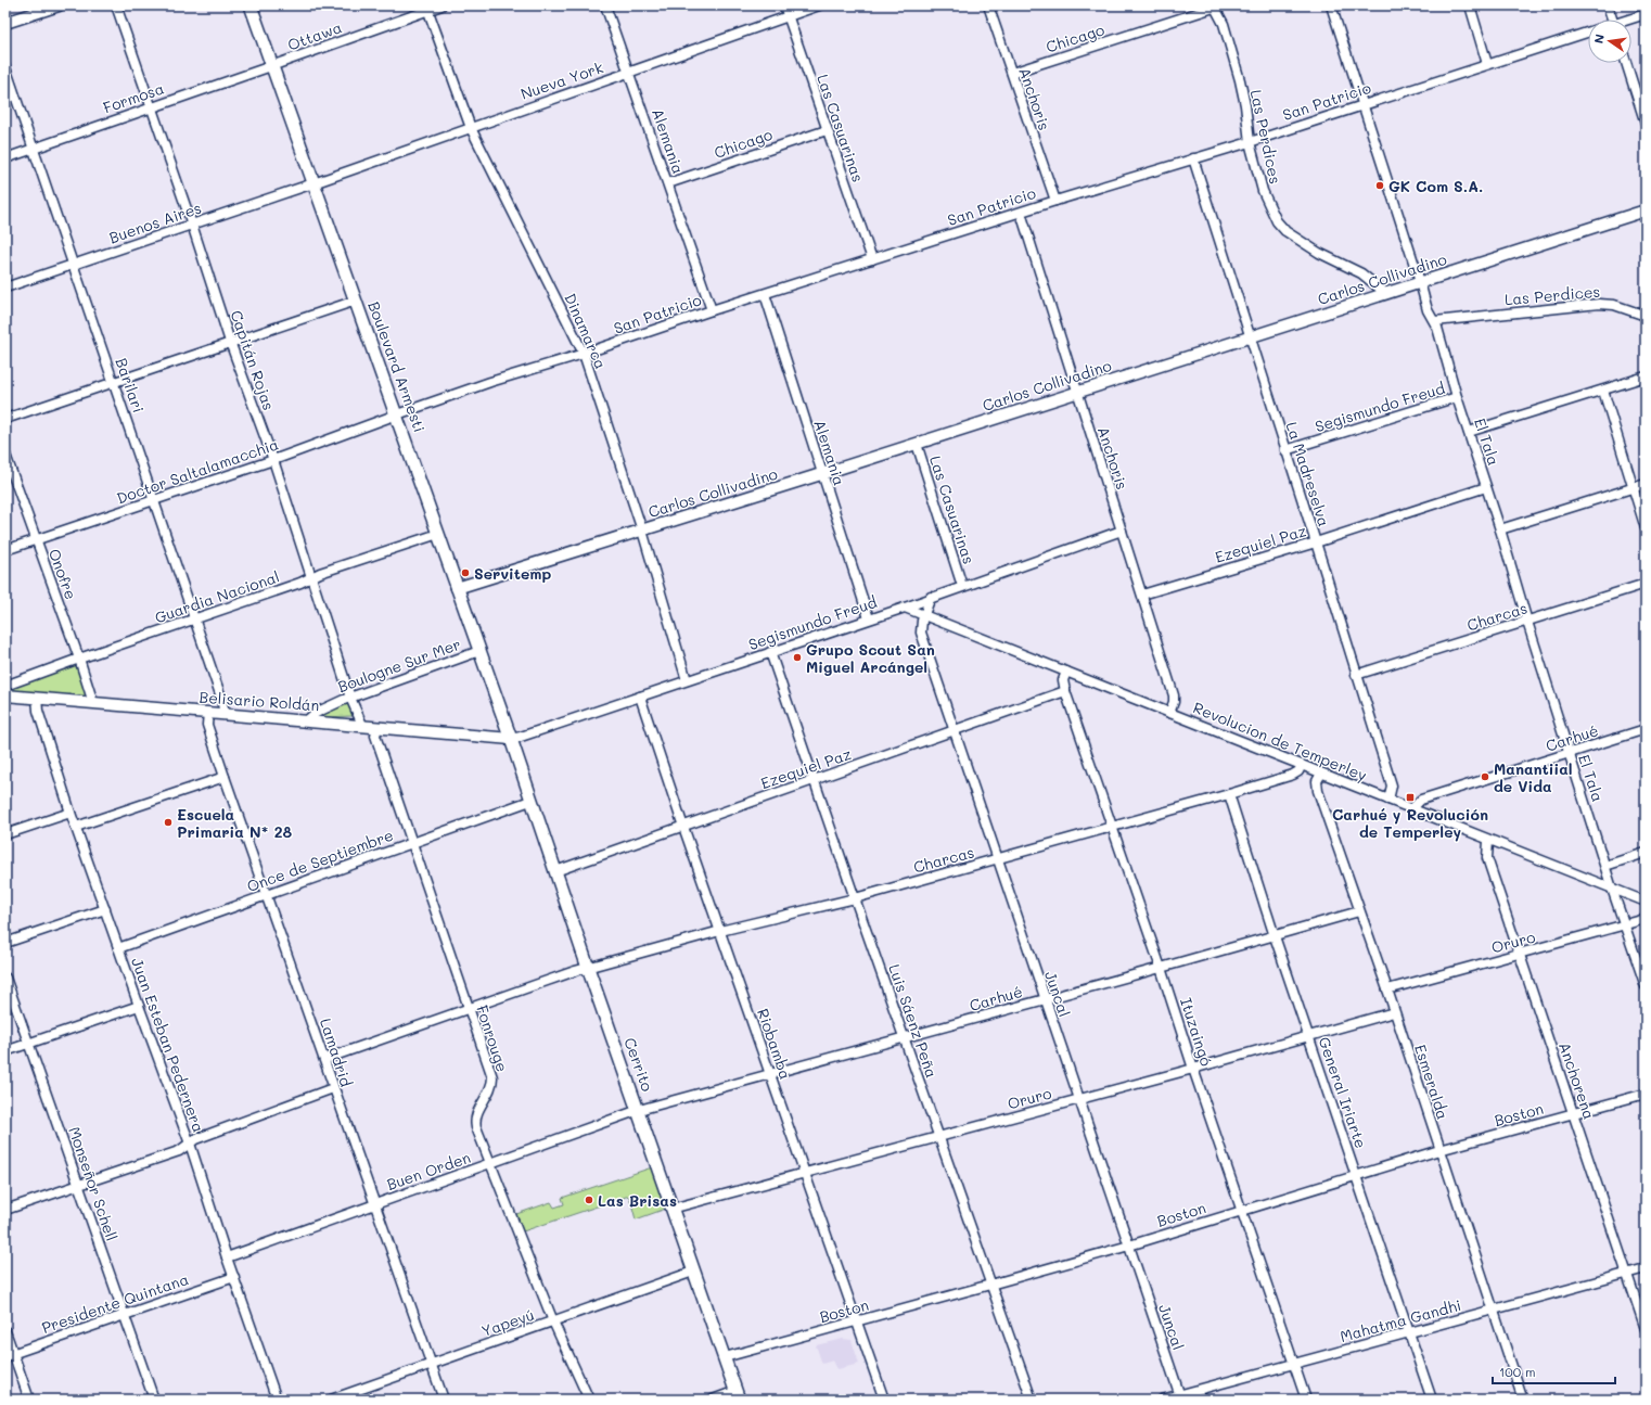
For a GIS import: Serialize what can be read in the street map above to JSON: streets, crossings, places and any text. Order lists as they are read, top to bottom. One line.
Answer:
{"streets":{"main road":["Boulevard Armesti","Cerrito"],"street":["Ottawa","Chicago","Nueva York","Formosa","Anchoris","San Patricio","Las Casuarinas","Las Perdices","Alemania","Buenos Aires","Carlos Collivadino","Dinamarca","Capitán Rojas","Barilari","Segismundo Freud","El Tala","Doctor Saltalamacchia","La Madreselva","Ezequiel Paz","Onofre","Guardia Nacional","Charcas","Boulogne Sur Mer","Belisario Roldán","Carhué","Revolucion de Temperley","Once de Septiembre","Oruro","Juncal","Luis Sáenz Peña","Ituzaingó","Fonrouge","Riobamba","Juan Esteban Pedernera","Lamadrid","Anchorena","Esmeralda","General Iriarte","Boston","Buen Orden","Monseñor Schell","Presidente Quintana","Mahatma Gandhi","Yapeyú"]},"crossings":[["Ottawa","Formosa"],["Ottawa","Dinamarca"],["Ottawa","Boulevard Armesti"],["Chicago","Anchoris"],["Chicago","Las Casuarinas"],["Chicago","Las Perdices"],["Chicago","Alemania"],["Nueva York","Las Casuarinas"],["Nueva York","Alemania"],["Nueva York","Buenos Aires"],["Nueva York","Dinamarca"],["Nueva York","Boulevard Armesti"],["Formosa","Capitán Rojas"],["Formosa","Boulevard Armesti"],["Formosa","Barilari"],["Anchoris","San Patricio"],["Anchoris","Carlos Collivadino"],["Anchoris","Segismundo Freud"],["Anchoris","Ezequiel Paz"],["Anchoris","Revolucion de Temperley"],["San Patricio","Las Casuarinas"],["San Patricio","Las Perdices"],["San Patricio","Alemania"],["San Patricio","Dinamarca"],["San Patricio","Boulevard Armesti"],["San Patricio","El Tala"],["San Patricio","Doctor Saltalamacchia"],["San Patricio","La Madreselva"],["Las Casuarinas","Carlos Collivadino"],["Las Casuarinas","Segismundo Freud"],["Las Perdices","Carlos Collivadino"],["Las Perdices","El Tala"],["Alemania","Carlos Collivadino"],["Alemania","Segismundo Freud"],["Buenos Aires","Capitán Rojas"],["Buenos Aires","Boulevard Armesti"],["Buenos Aires","Barilari"],["Carlos Collivadino","Dinamarca"],["Carlos Collivadino","Boulevard Armesti"],["Carlos Collivadino","El Tala"],["Carlos Collivadino","La Madreselva"],["Dinamarca","Segismundo Freud"],["Capitán Rojas","Doctor Saltalamacchia"],["Capitán Rojas","Guardia Nacional"],["Capitán Rojas","Boulogne Sur Mer"],["Capitán Rojas","Belisario Roldán"],["Boulevard Armesti","Segismundo Freud"],["Boulevard Armesti","Doctor Saltalamacchia"],["Boulevard Armesti","Guardia Nacional"],["Boulevard Armesti","Boulogne Sur Mer"],["Boulevard Armesti","Belisario Roldán"],["Boulevard Armesti","Cerrito"],["Barilari","Doctor Saltalamacchia"],["Barilari","Guardia Nacional"],["Barilari","Belisario Roldán"],["Segismundo Freud","El Tala"],["Segismundo Freud","La Madreselva"],["Segismundo Freud","Belisario Roldán"],["Segismundo Freud","Revolucion de Temperley"],["Segismundo Freud","Juncal"],["Segismundo Freud","Luis Sáenz Peña"],["Segismundo Freud","Riobamba"],["Segismundo Freud","Cerrito"],["El Tala","Ezequiel Paz"],["El Tala","Charcas"],["El Tala","Carhué"],["El Tala","Revolucion de Temperley"],["El Tala","Oruro"],["Doctor Saltalamacchia","Onofre"],["La Madreselva","Ezequiel Paz"],["La Madreselva","Charcas"],["La Madreselva","Revolucion de Temperley"],["Ezequiel Paz","Juncal"],["Ezequiel Paz","Luis Sáenz Peña"],["Ezequiel Paz","Ituzaingó"],["Ezequiel Paz","Riobamba"],["Ezequiel Paz","Cerrito"],["Onofre","Guardia Nacional"],["Onofre","Belisario Roldán"],["Charcas","Revolucion de Temperley"],["Charcas","Juncal"],["Charcas","Luis Sáenz Peña"],["Charcas","Ituzaingó"],["Charcas","Fonrouge"],["Charcas","Riobamba"],["Charcas","Lamadrid"],["Charcas","Cerrito"],["Charcas","General Iriarte"],["Boulogne Sur Mer","Belisario Roldán"],["Belisario Roldán","Fonrouge"],["Belisario Roldán","Juan Esteban Pedernera"],["Belisario Roldán","Lamadrid"],["Belisario Roldán","Cerrito"],["Carhué","Revolucion de Temperley"],["Carhué","Juncal"],["Carhué","Luis Sáenz Peña"],["Carhué","Ituzaingó"],["Carhué","Riobamba"],["Carhué","Cerrito"],["Carhué","Esmeralda"],["Carhué","General Iriarte"],["Carhué","Buen Orden"],["Revolucion de Temperley","Juncal"],["Revolucion de Temperley","Ituzaingó"],["Revolucion de Temperley","Anchorena"],["Revolucion de Temperley","Esmeralda"],["Once de Septiembre","Fonrouge"],["Once de Septiembre","Juan Esteban Pedernera"],["Once de Septiembre","Lamadrid"],["Once de Septiembre","Cerrito"],["Oruro","Juncal"],["Oruro","Luis Sáenz Peña"],["Oruro","Ituzaingó"],["Oruro","Riobamba"],["Oruro","Cerrito"],["Oruro","Anchorena"],["Oruro","Esmeralda"],["Oruro","General Iriarte"],["Juncal","Boston"],["Juncal","Mahatma Gandhi"],["Luis Sáenz Peña","Boston"],["Ituzaingó","Boston"],["Ituzaingó","Mahatma Gandhi"],["Fonrouge","Buen Orden"],["Fonrouge","Yapeyú"],["Riobamba","Boston"],["Juan Esteban Pedernera","Buen Orden"],["Juan Esteban Pedernera","Presidente Quintana"],["Lamadrid","Buen Orden"],["Lamadrid","Yapeyú"],["Cerrito","Boston"],["Cerrito","Buen Orden"],["Cerrito","Yapeyú"],["Anchorena","Boston"],["Anchorena","Mahatma Gandhi"],["Esmeralda","Boston"],["Esmeralda","Mahatma Gandhi"],["General Iriarte","Boston"],["General Iriarte","Mahatma Gandhi"],["Monseñor Schell","Presidente Quintana"]],"places":{"other":["GK Com S.A.","Servitemp","Grupo Scout San Miguel Arcángel","Manantiial de Vida","Escuela Primaria N* 28","Las Brisas"],"transit":["Carhué y Revolución de Temperley"]},"scale_bar":"100 m","north":"left"}
